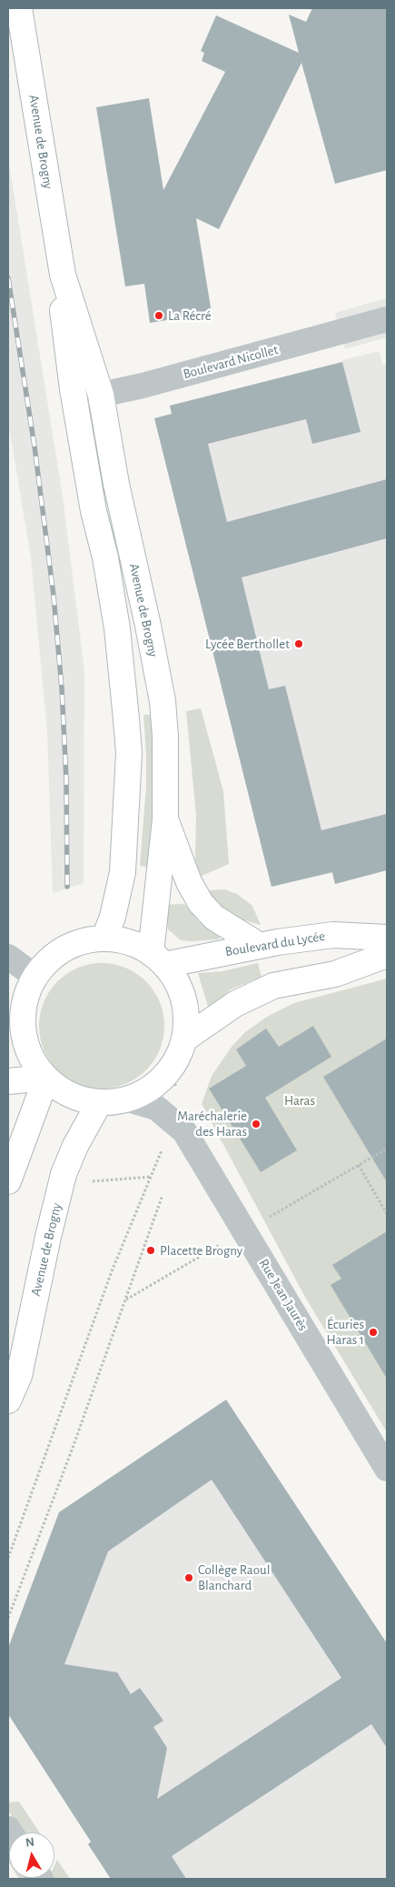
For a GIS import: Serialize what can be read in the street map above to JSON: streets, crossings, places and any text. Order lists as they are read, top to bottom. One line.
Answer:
{"streets":{"main road":["Avenue de Brogny","Boulevard du Lycée"],"street":["Boulevard Nicollet","Rue Jean Jaurès"]},"crossings":[["Avenue de Brogny","Boulevard Nicollet"],["Avenue de Brogny","Boulevard du Lycée"]],"parks":["Haras"],"places":["La Récré","Lycée Berthollet","Maréchalerie des Haras","Placette Brogny","Écuries Haras 1","Collège Raoul Blanchard"],"north":"top"}
